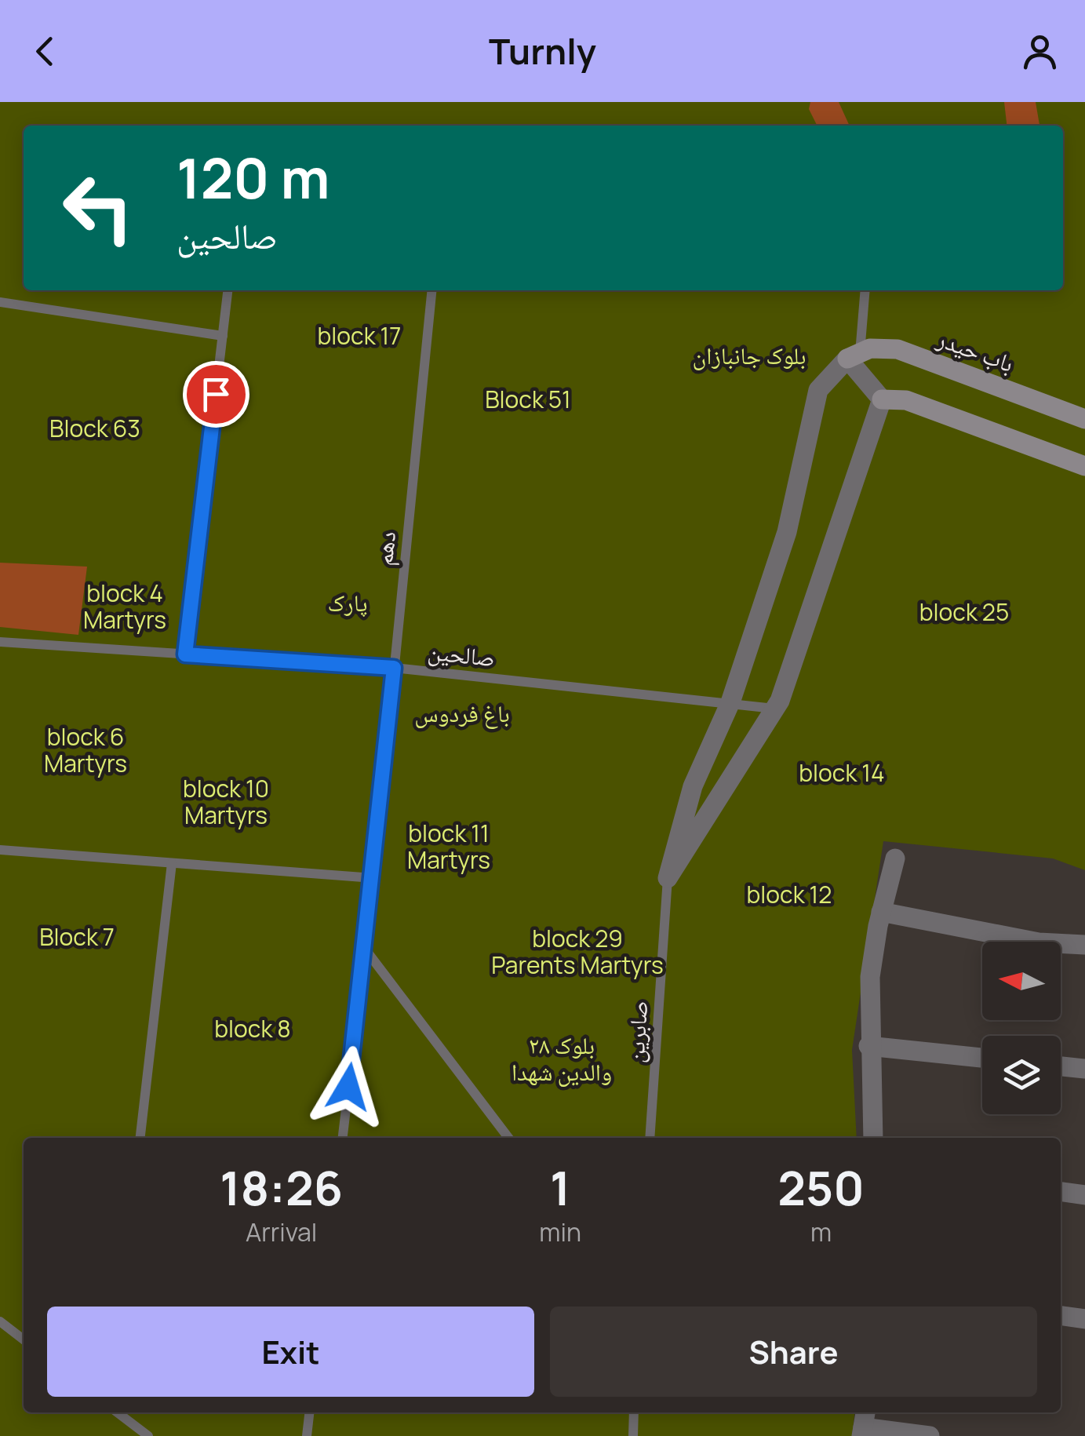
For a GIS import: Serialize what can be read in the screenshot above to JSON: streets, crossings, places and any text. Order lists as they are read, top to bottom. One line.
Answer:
{"streets":{"main road":["باب حیدر"],"lane":["دهم","صالحین","صابرین"]},"crossings":[["دهم","صالحین"]],"parks":["block 17","بلوک جانبازان","Block 51","Block 63","block 4 Martyrs","پارک","block 25","باغ فردوس","block 6 Martyrs","block 14","block 10 Martyrs","block 11 Martyrs","block 12","Block 7","block 29 Parents Martyrs","block 8","بلوک ۲۸ والدین شهدا"],"north":"left","page":{"header":"Turnly","turn":["120 m","صالحین"],"eta":["18:26","Arrival","1","min","250","m"],"buttons":["Exit","Share"]}}
